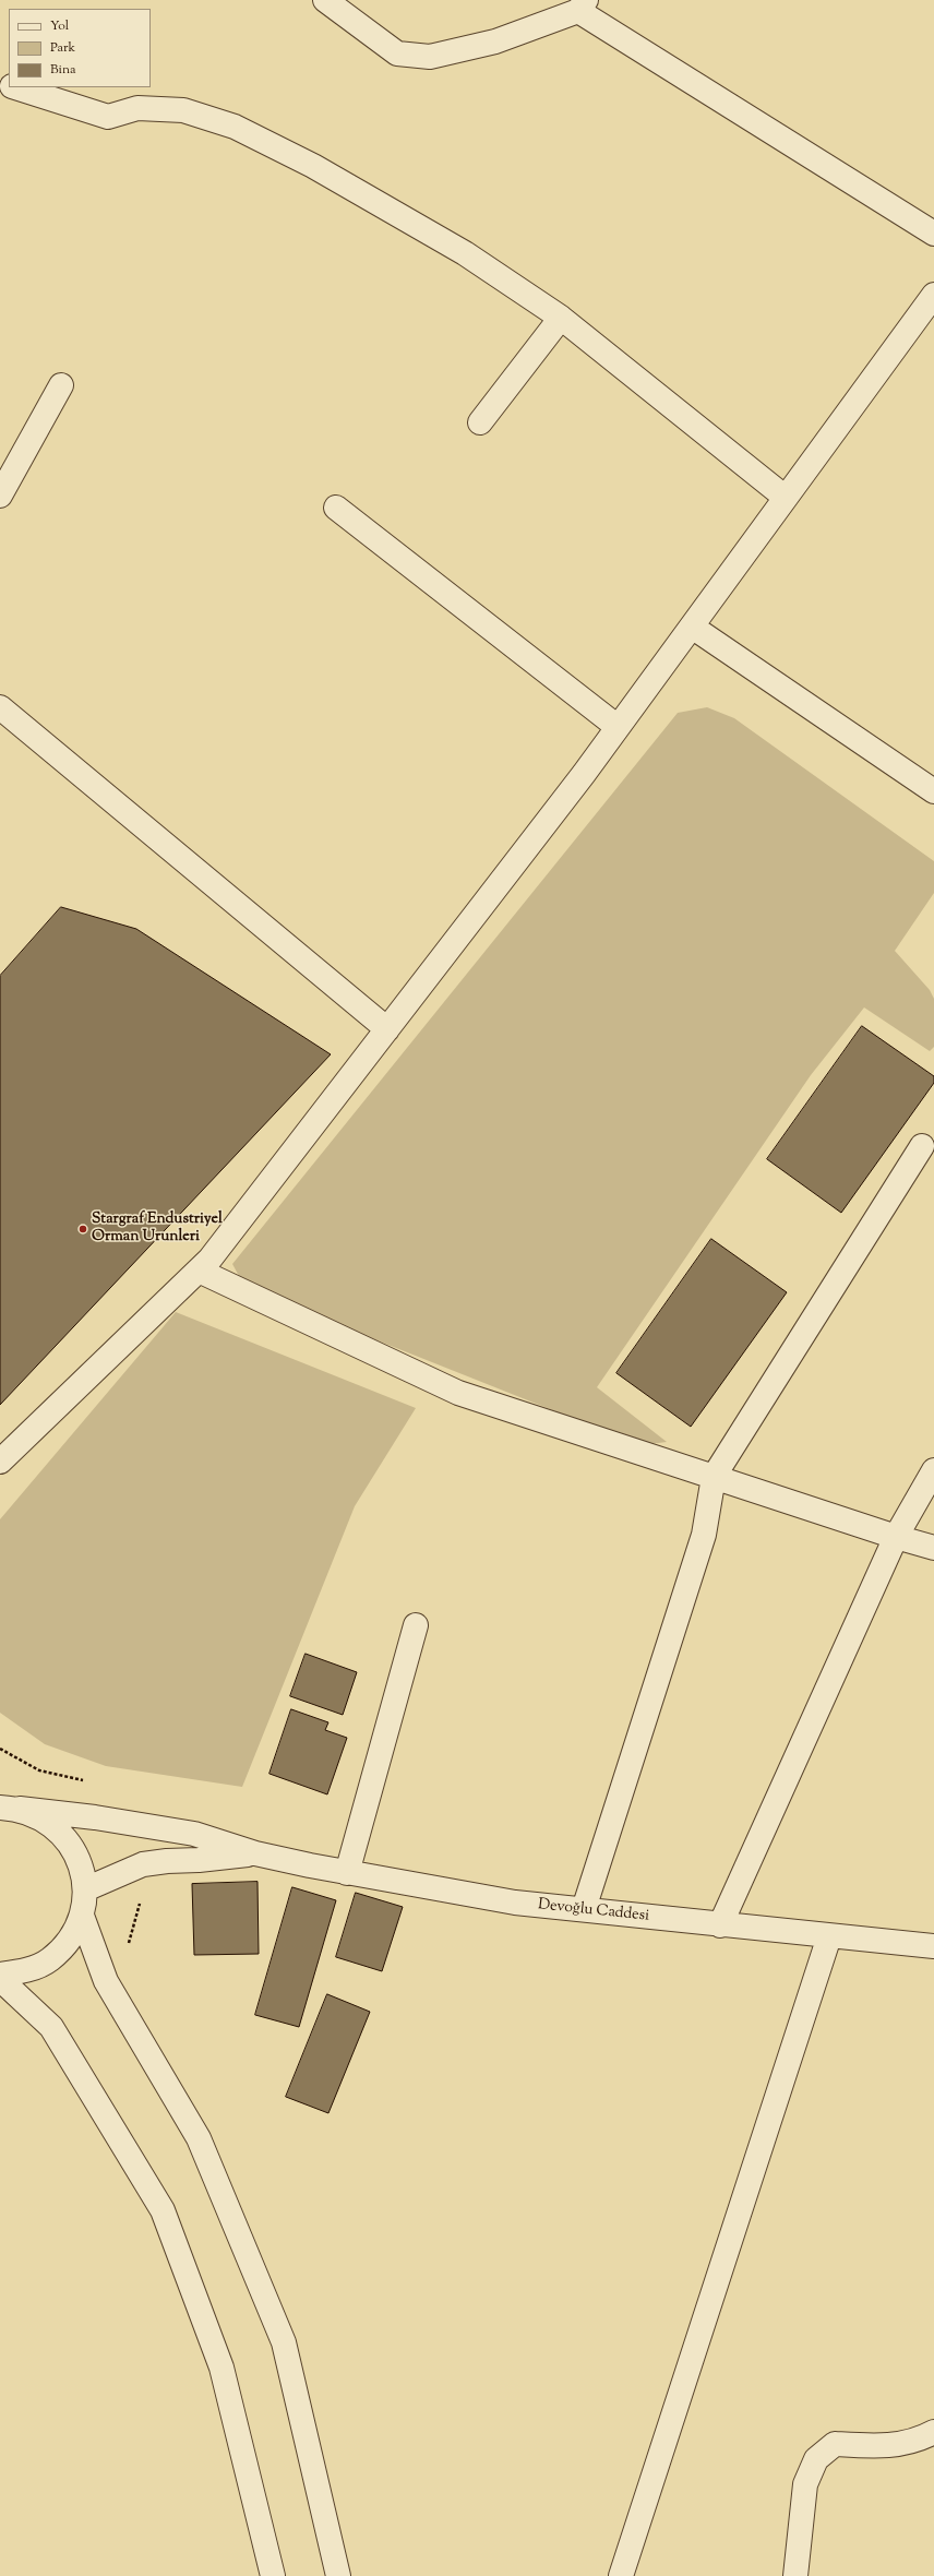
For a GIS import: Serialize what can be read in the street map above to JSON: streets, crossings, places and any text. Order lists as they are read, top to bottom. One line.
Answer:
{"streets":{"street":["Devoğlu Caddesi"]},"places":["Stargraf Endustriyel Orman Urunleri"],"legend":["Yol","Park","Bina"]}
